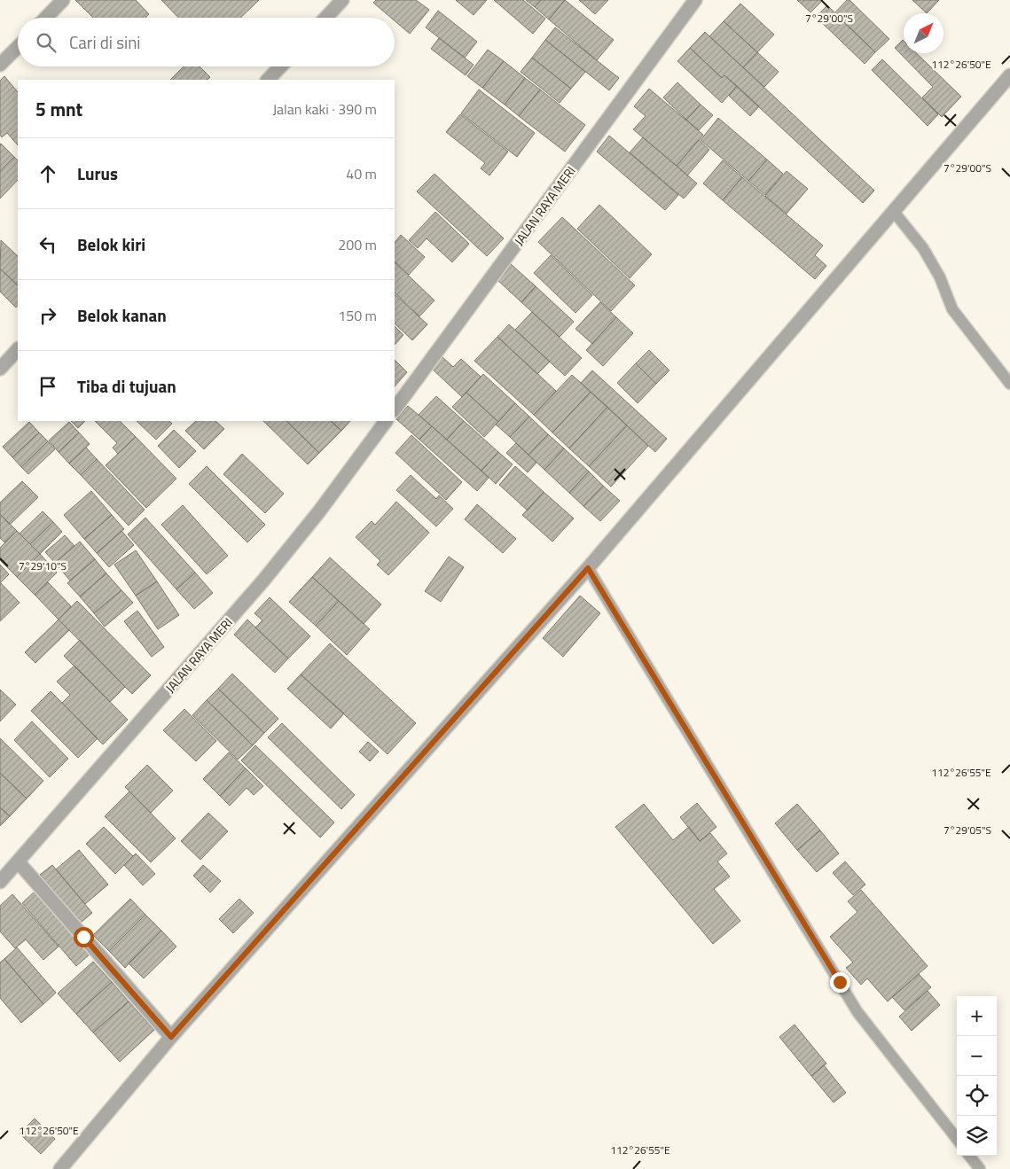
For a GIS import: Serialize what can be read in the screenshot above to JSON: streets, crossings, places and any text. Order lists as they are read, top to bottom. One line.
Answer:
{"streets":{"street":["JALAN RAYA MERI"]},"north":"top right","page":{"search":"Cari di sini","heading":["5 mnt","Jalan kaki · 390 m"],"list":[["Lurus","40 m"],["Belok kiri","200 m"],["Belok kanan","150 m"],"Tiba di tujuan"],"map_buttons":["+","−"]},"coordinates":["7°29'00\"S","112°26'50\"E","7°29'10\"S","112°26'55\"E","7°29'05\"S"]}
